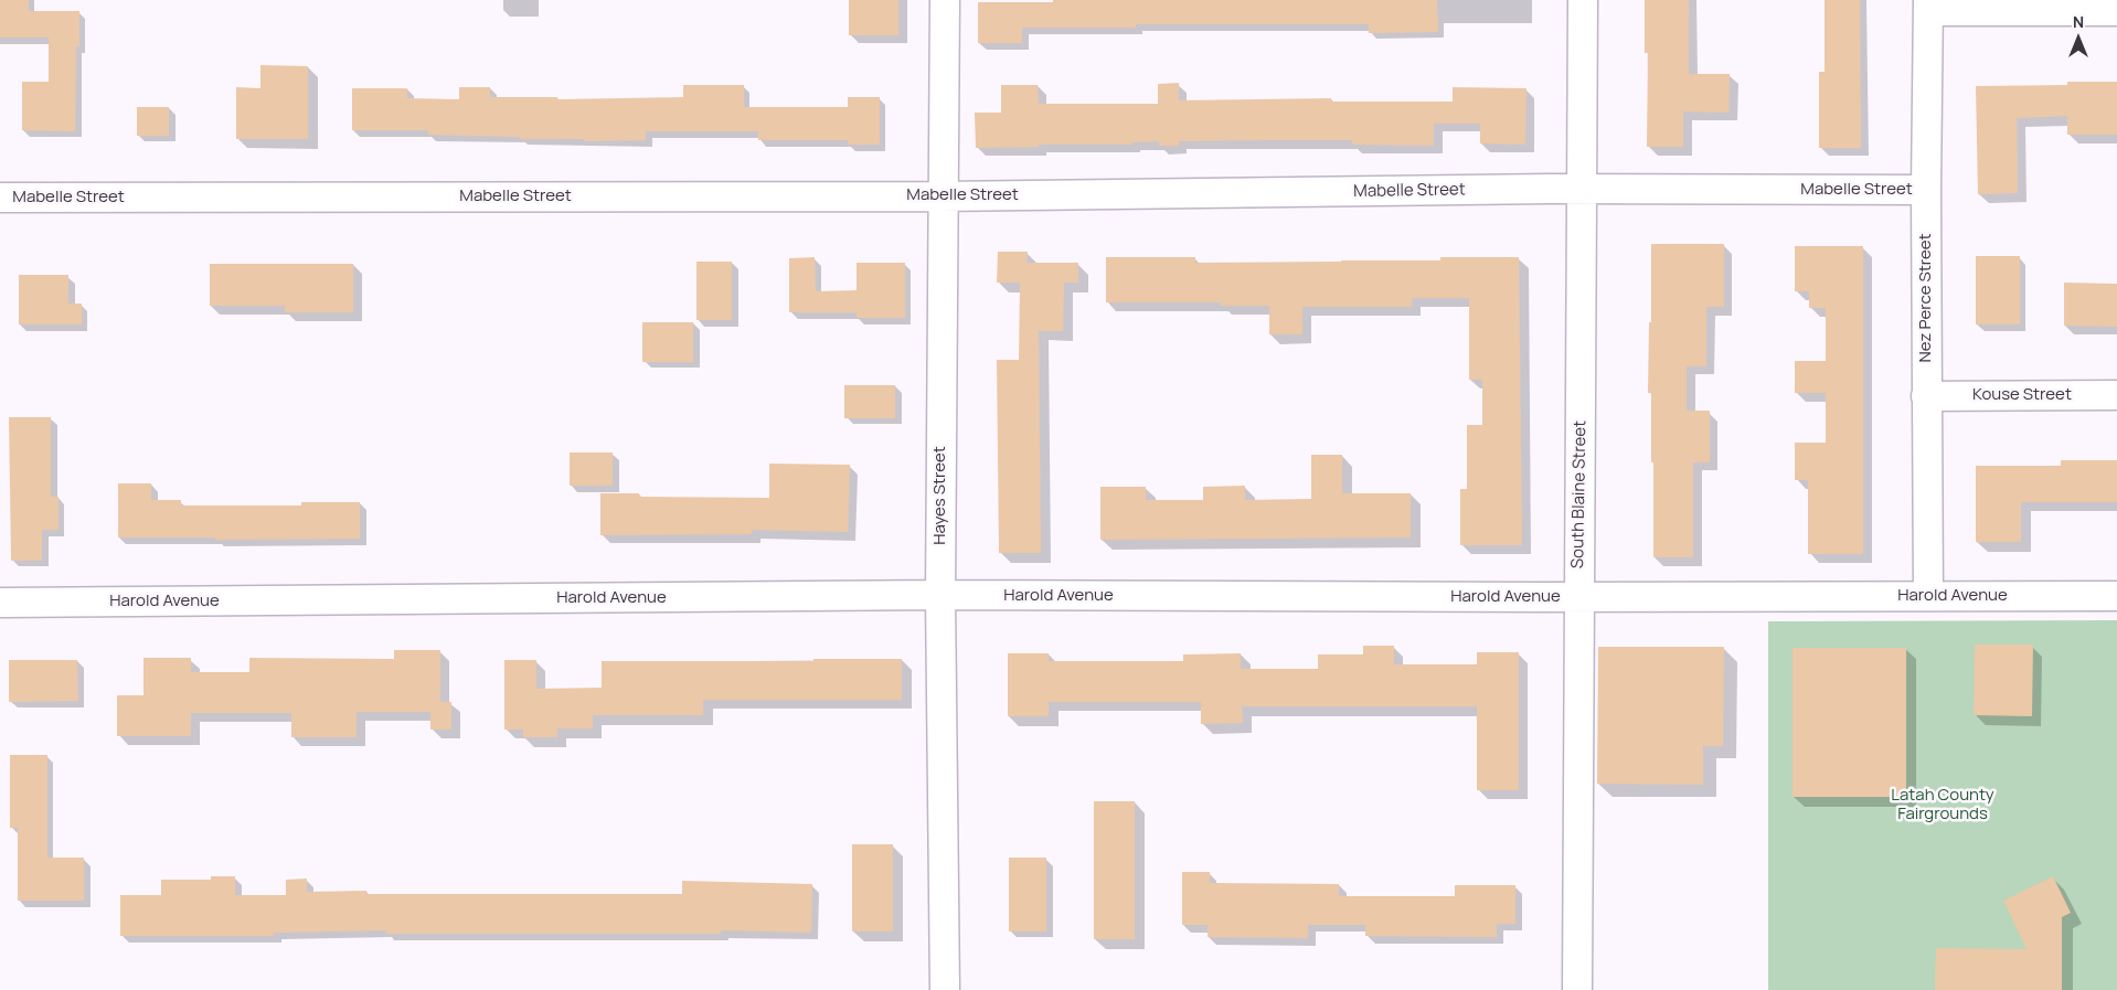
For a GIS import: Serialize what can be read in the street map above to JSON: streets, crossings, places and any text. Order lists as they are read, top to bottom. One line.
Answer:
{"streets":{"street":["Mabelle Street","Nez Perce Street","Kouse Street","South Blaine Street","Hayes Street","Harold Avenue"]},"crossings":[["Mabelle Street","Nez Perce Street"],["Mabelle Street","South Blaine Street"],["Mabelle Street","Hayes Street"],["Nez Perce Street","Kouse Street"],["Nez Perce Street","Harold Avenue"],["South Blaine Street","Harold Avenue"],["Hayes Street","Harold Avenue"]],"parks":["Latah County Fairgrounds"],"north":"top"}
